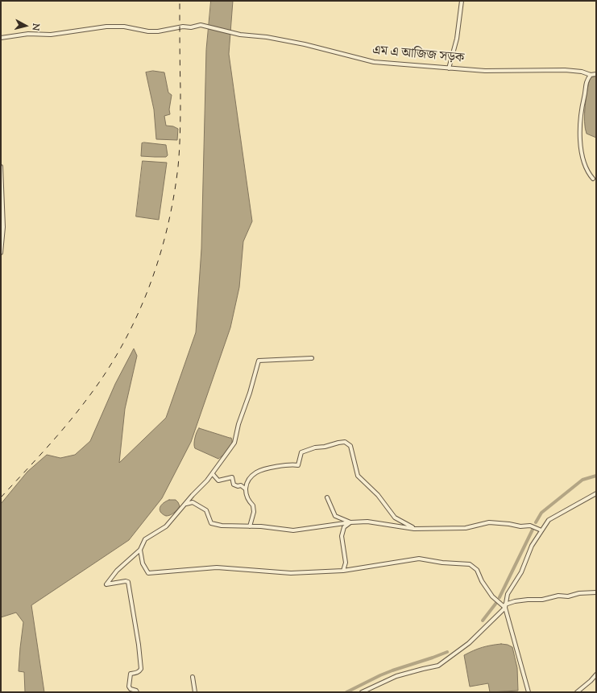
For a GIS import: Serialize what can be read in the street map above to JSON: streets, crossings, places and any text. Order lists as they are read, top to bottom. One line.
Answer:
{"streets":{"street":["এম এ আজিজ সড়ক"]},"north":"right"}
